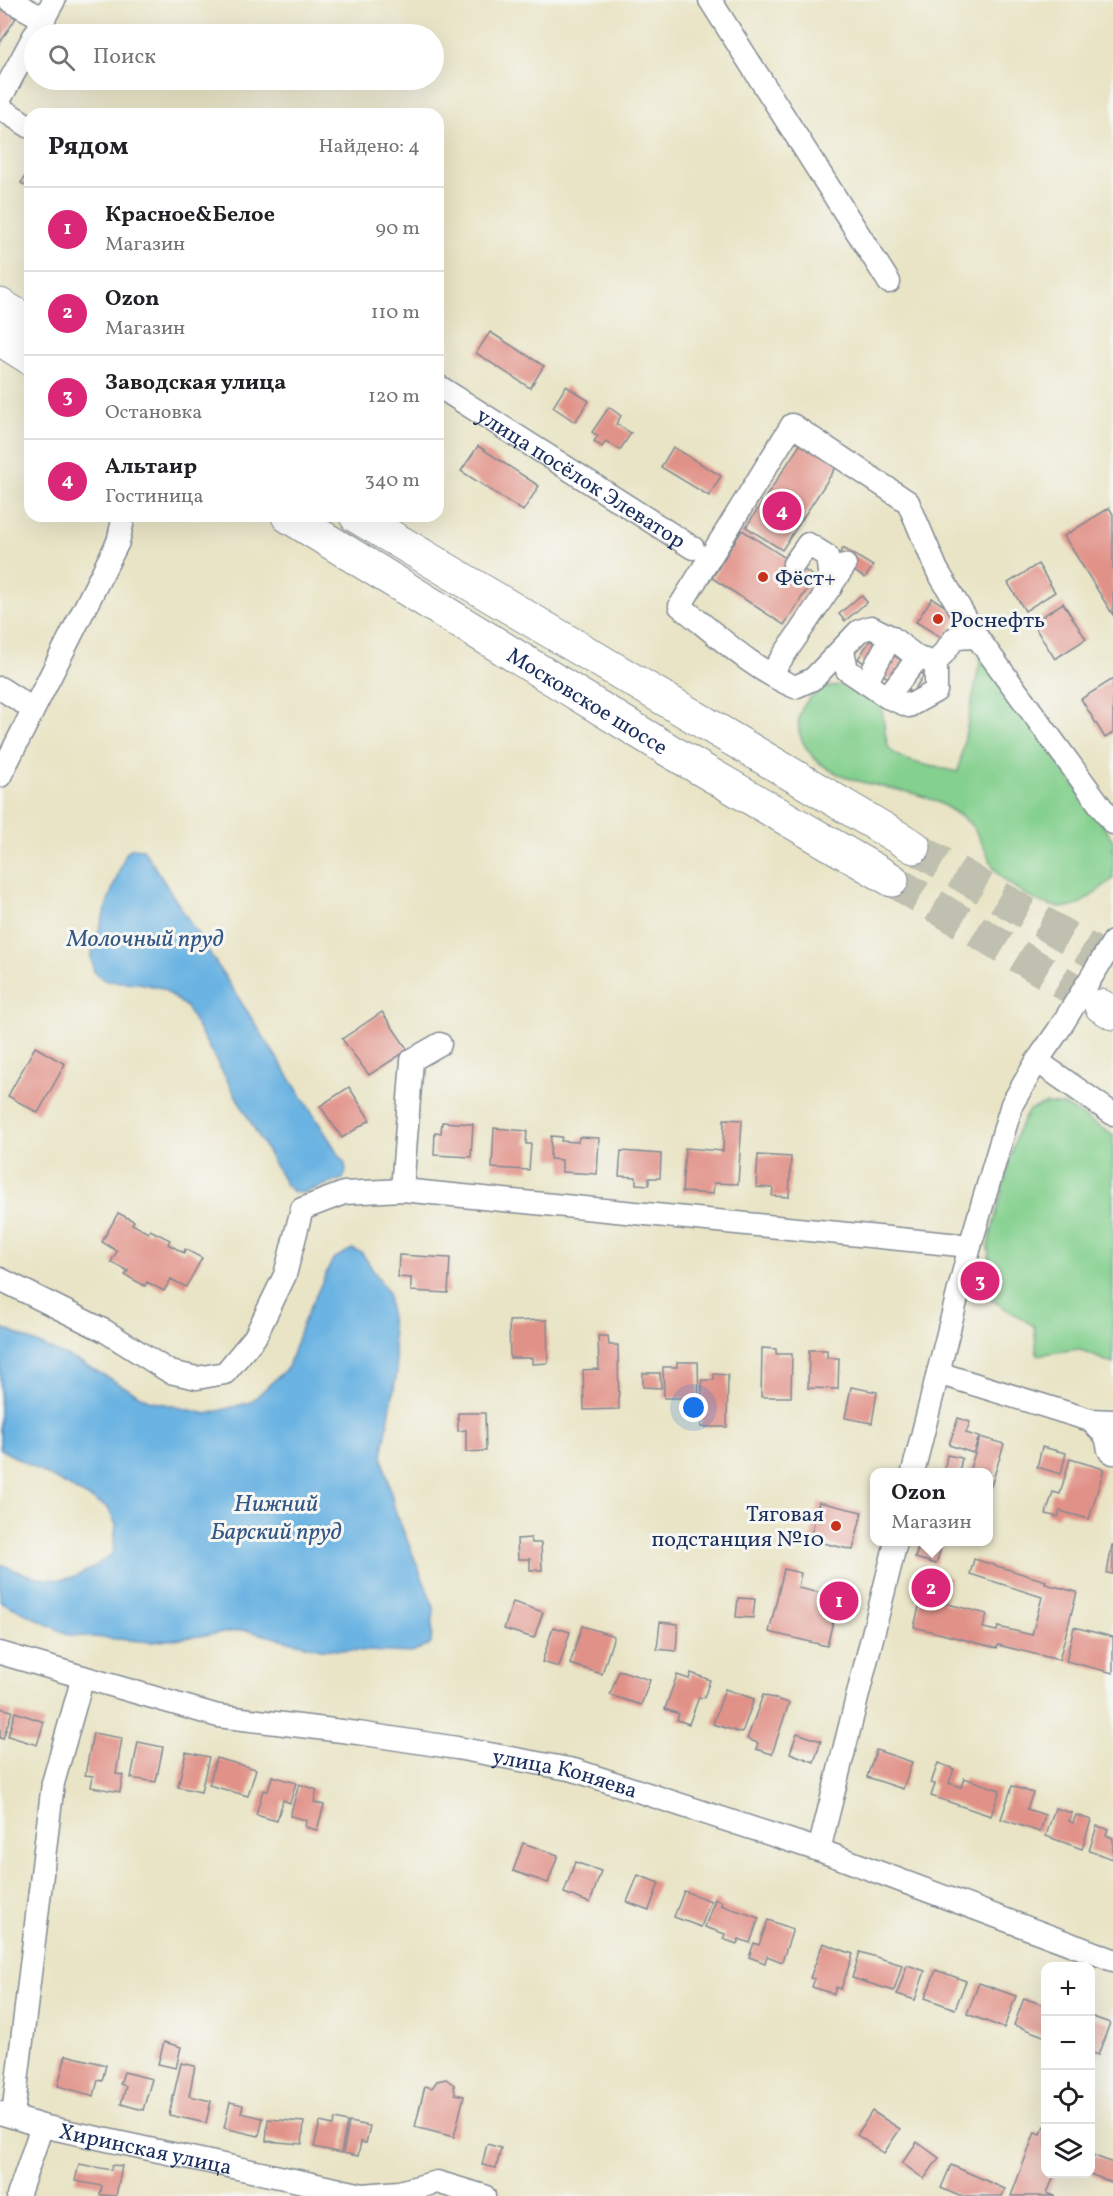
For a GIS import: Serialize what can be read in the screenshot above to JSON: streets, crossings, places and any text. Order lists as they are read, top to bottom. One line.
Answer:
{"streets":{"highway":["Московское шоссе"],"street":["улица посёлок Элеватор","улица Коняева","Хиринская улица"]},"water":["Молочный пруд","Нижний Барский пруд"],"places":["Фёст+","Роснефть","Тяговая подстанция №10"],"page":{"search":"Поиск","heading":["Рядом","Найдено: 4"],"list":[{"mark":"1","name":"Красное&Белое","note":"Магазин","value":"90 m"},{"mark":"2","name":"Ozon","note":"Магазин","value":"110 m"},{"mark":"3","name":"Заводская улица","note":"Остановка","value":"120 m"},{"mark":"4","name":"Альтаир","note":"Гостиница","value":"340 m"}],"pins":["4","3","2","1"],"popup":["Ozon","Магазин"],"map_buttons":["+","−"]}}
